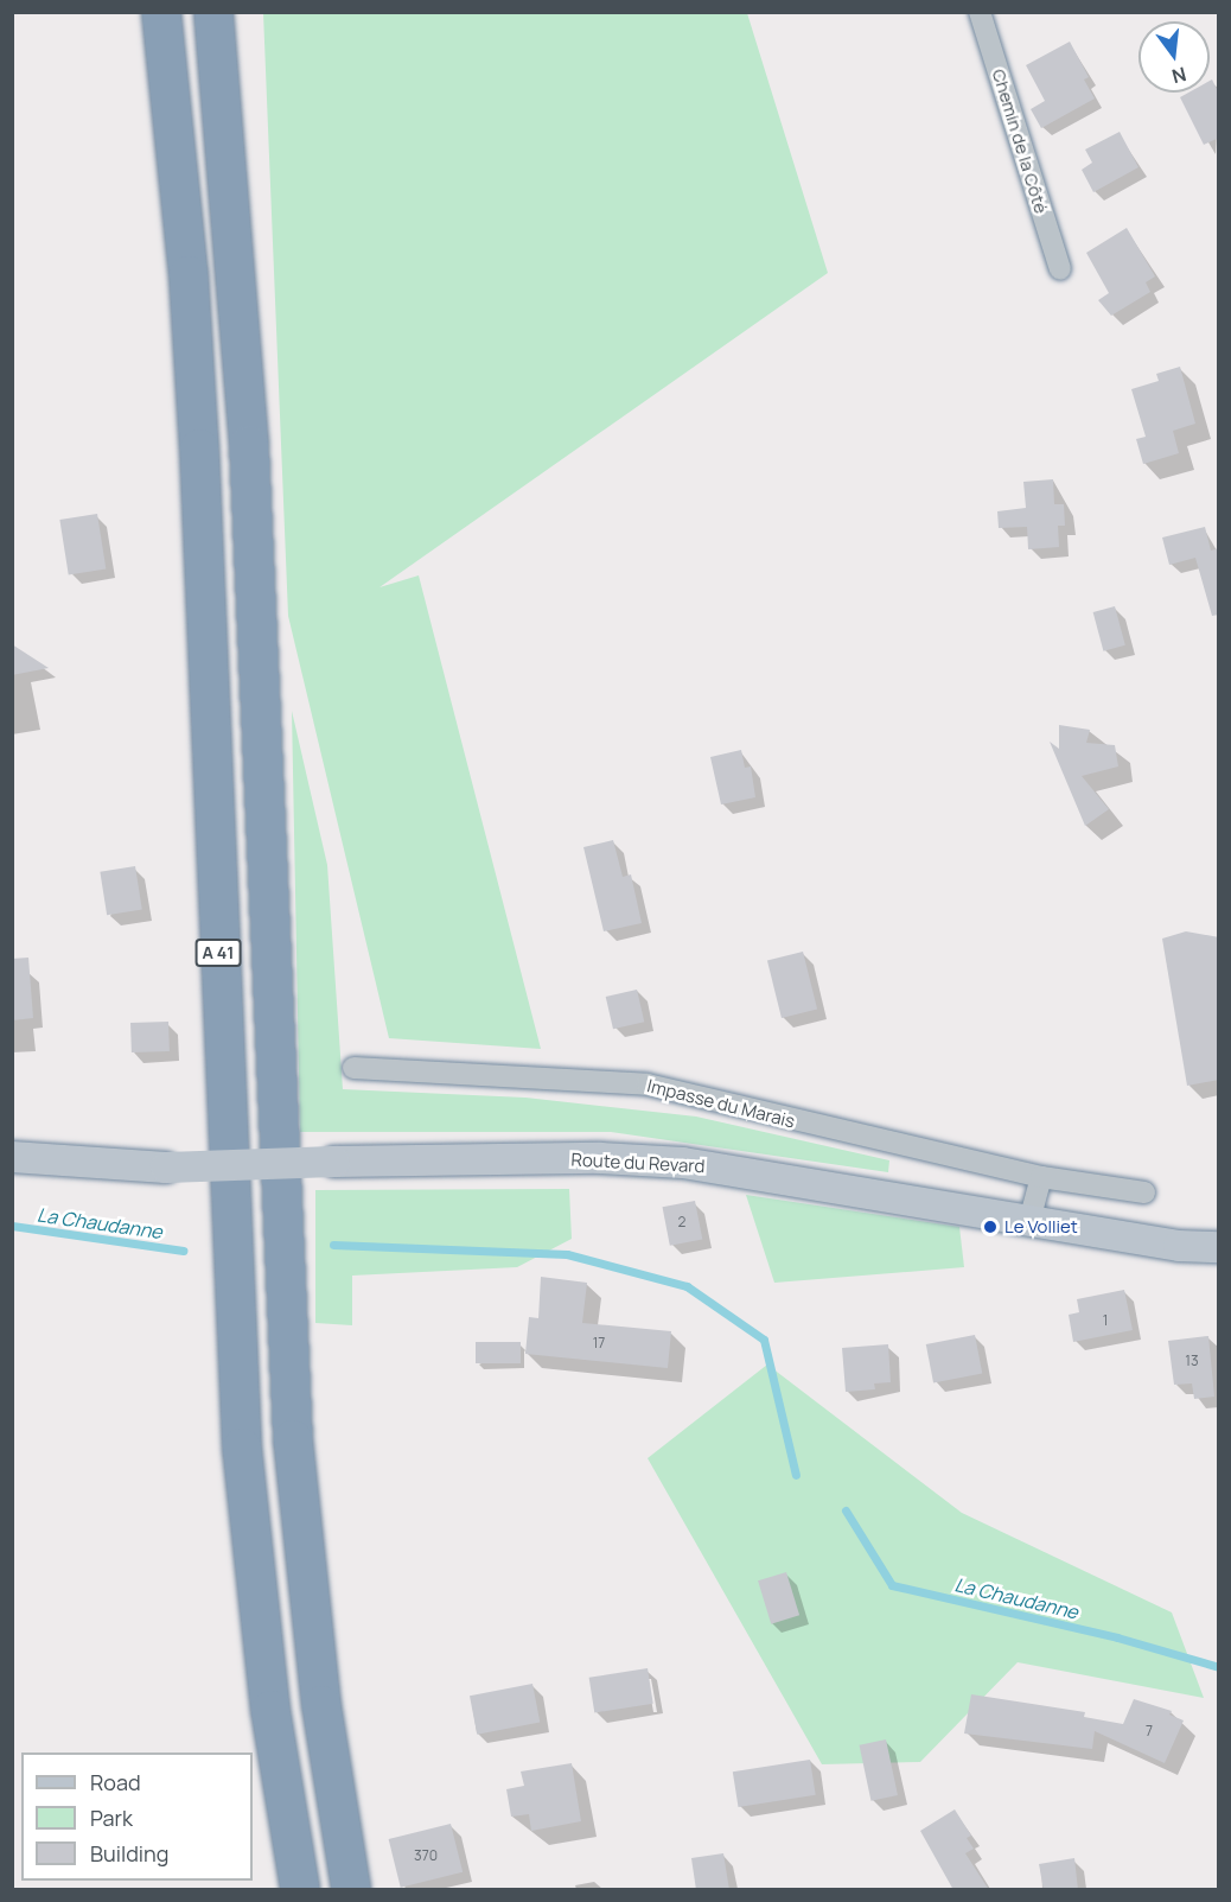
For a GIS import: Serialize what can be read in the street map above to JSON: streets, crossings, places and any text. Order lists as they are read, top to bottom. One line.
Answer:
{"streets":{"highway":["A 41"],"main road":["Route du Revard"],"street":["Chemin de la Côté","Impasse du Marais"]},"water":["La Chaudanne"],"places":["Le Volliet"],"house_numbers":["2","1","17","13","7","370"],"legend":["Road","Park","Building"],"north":"bottom"}
